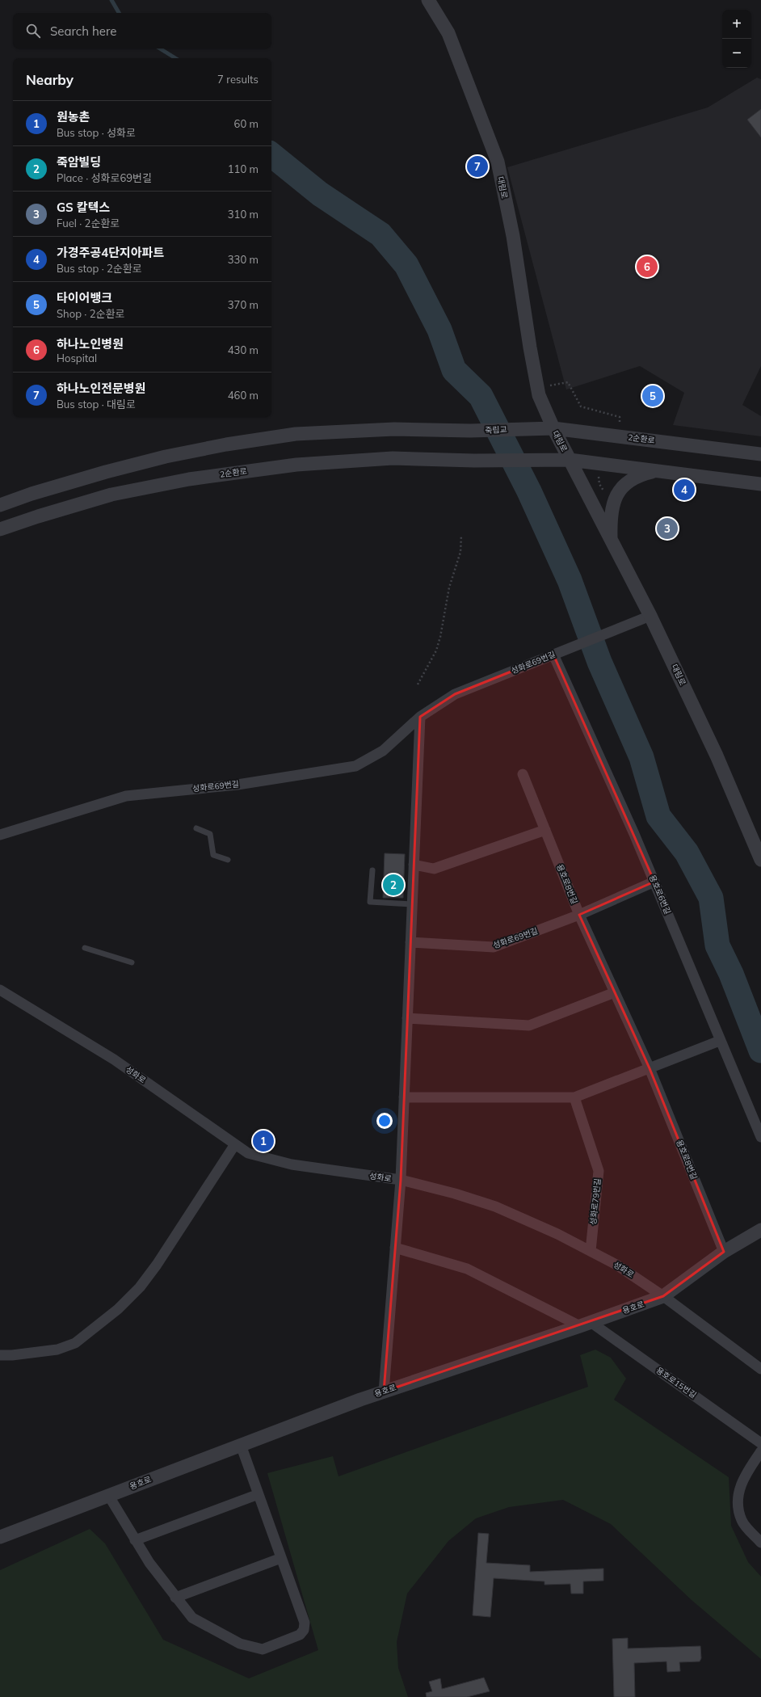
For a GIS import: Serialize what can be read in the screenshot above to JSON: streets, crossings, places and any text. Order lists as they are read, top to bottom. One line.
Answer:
{"streets":{"street":["대림로","죽림교","2순환로","성화로69번길","용호로8번길","용호로6번길","성화로","성화로79번길","용호로","용호로15번길"]},"crossings":[["대림로","2순환로"],["대림로","성화로69번길"],["죽림교","2순환로"],["성화로69번길","용호로8번길"],["성화로69번길","용호로6번길"],["용호로8번길","용호로"],["성화로","성화로79번길"],["성화로","용호로"],["용호로","용호로15번길"]],"page":{"map_buttons":["+","−"],"search":"Search here","heading":["Nearby","7 results"],"list":[{"mark":"1","name":"원농촌","note":"Bus stop · 성화로","value":"60 m"},{"mark":"2","name":"죽암빌딩","note":"Place · 성화로69번길","value":"110 m"},{"mark":"3","name":"GS 칼텍스","note":"Fuel · 2순환로","value":"310 m"},{"mark":"4","name":"가경주공4단지아파트","note":"Bus stop · 2순환로","value":"330 m"},{"mark":"5","name":"타이어뱅크","note":"Shop · 2순환로","value":"370 m"},{"mark":"6","name":"하나노인병원","note":"Hospital","value":"430 m"},{"mark":"7","name":"하나노인전문병원","note":"Bus stop · 대림로","value":"460 m"}],"pins":["7","6","5","4","3","2","1"]}}
